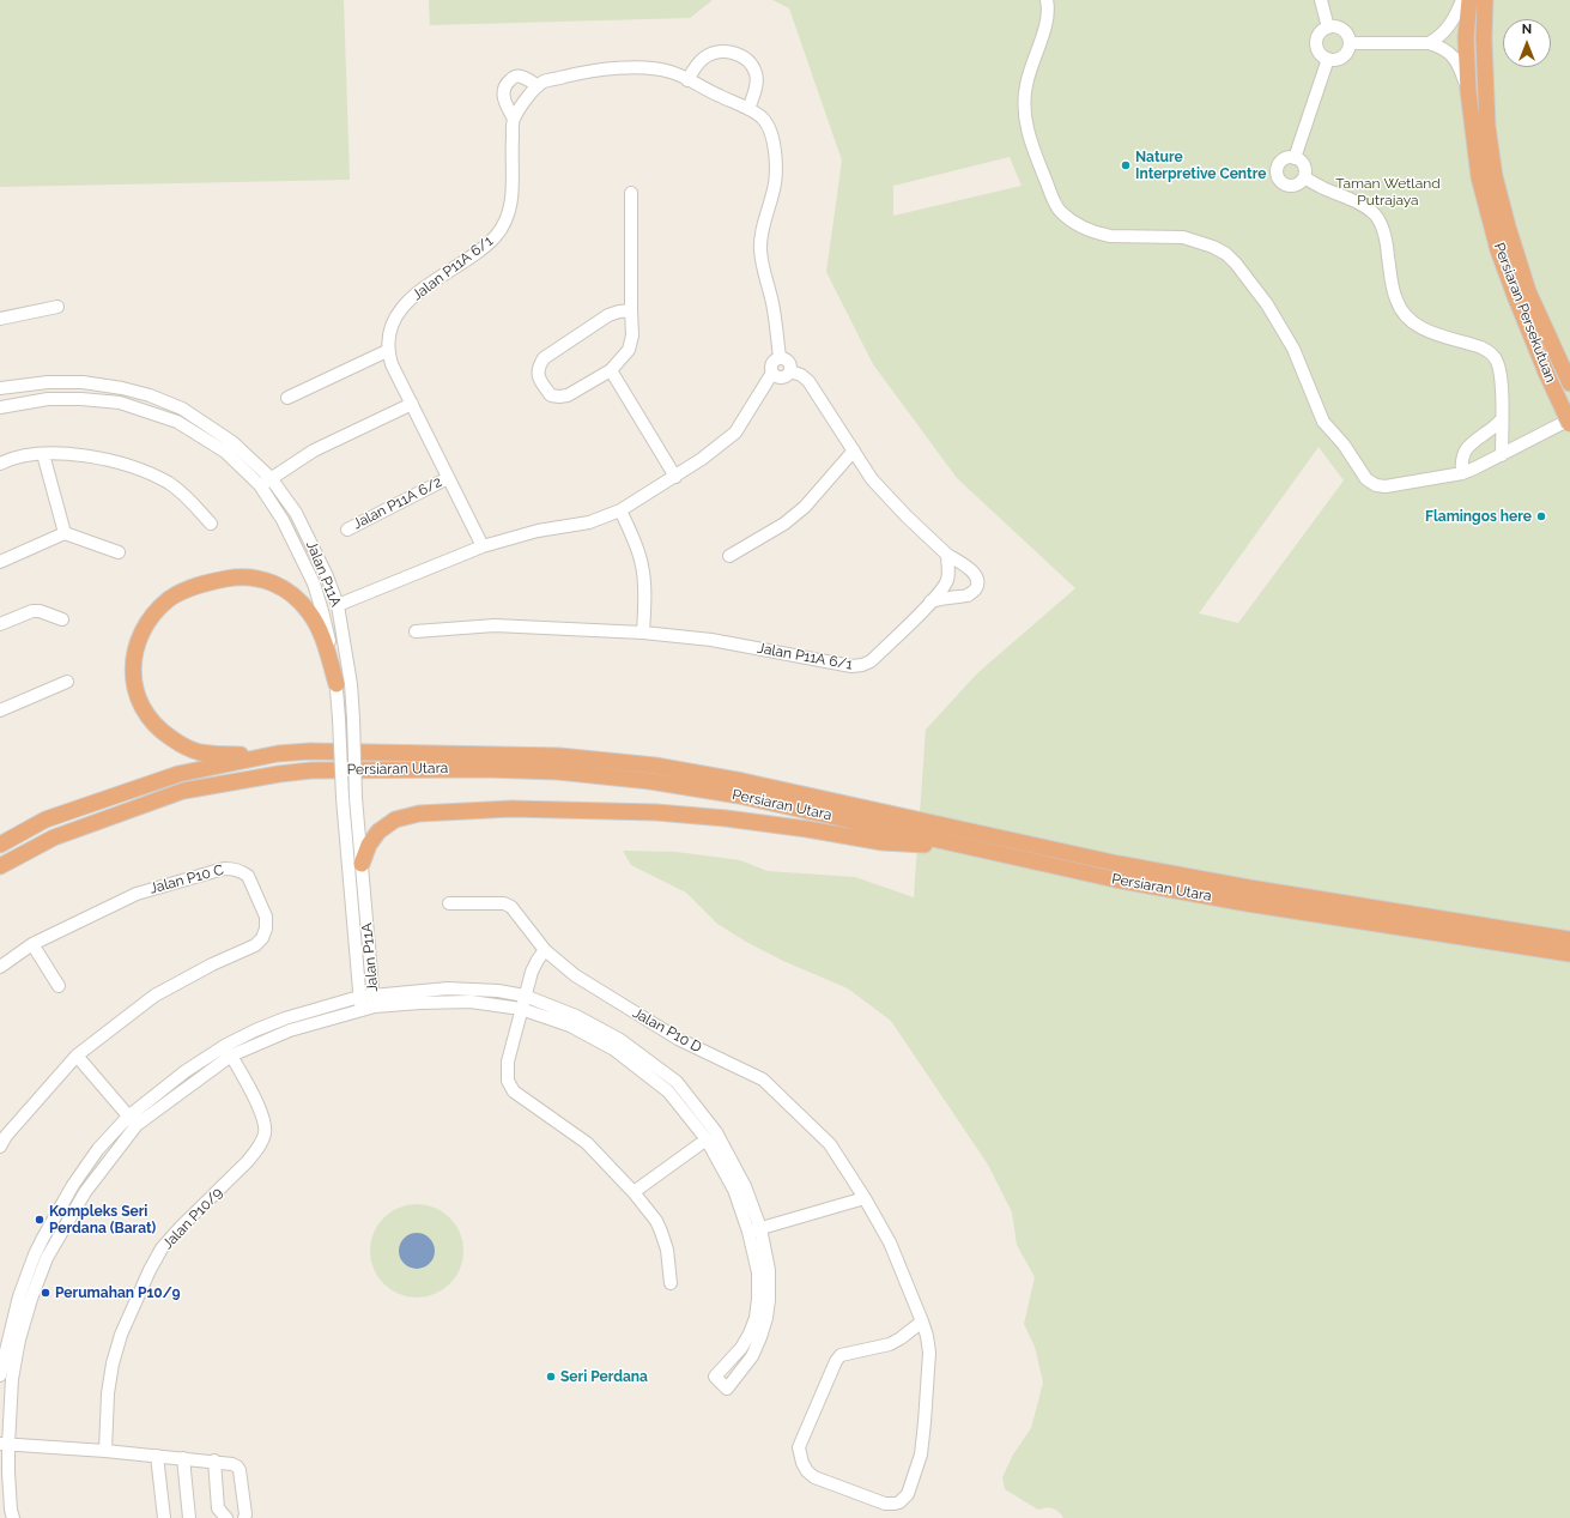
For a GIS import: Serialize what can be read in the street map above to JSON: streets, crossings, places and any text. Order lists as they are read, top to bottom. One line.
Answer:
{"streets":{"main road":["Persiaran Persekutuan","Persiaran Utara"],"street":["Jalan P11A 6/1","Jalan P11A 6/2","Jalan P11A","Jalan P10 C","Jalan P10 D","Jalan P10/9"]},"parks":["Taman Wetland Putrajaya"],"places":["Nature Interpretive Centre","Flamingos here","Kompleks Seri Perdana (Barat)","Perumahan P10/9","Seri Perdana"],"north":"top"}
